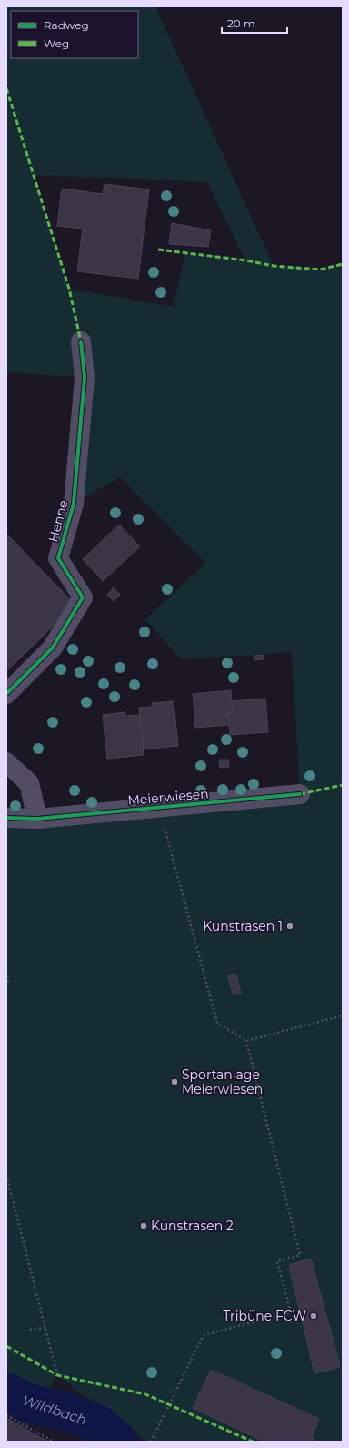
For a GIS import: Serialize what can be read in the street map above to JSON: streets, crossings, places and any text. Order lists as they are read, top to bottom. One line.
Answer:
{"streets":{"street":["Henne","Meierwiesen"]},"water":["Wildbach"],"places":["Kunstrasen 1","Sportanlage Meierwiesen","Kunstrasen 2","Tribüne FCW"],"legend":["Radweg","Weg"],"scale_bar":"20 m"}
